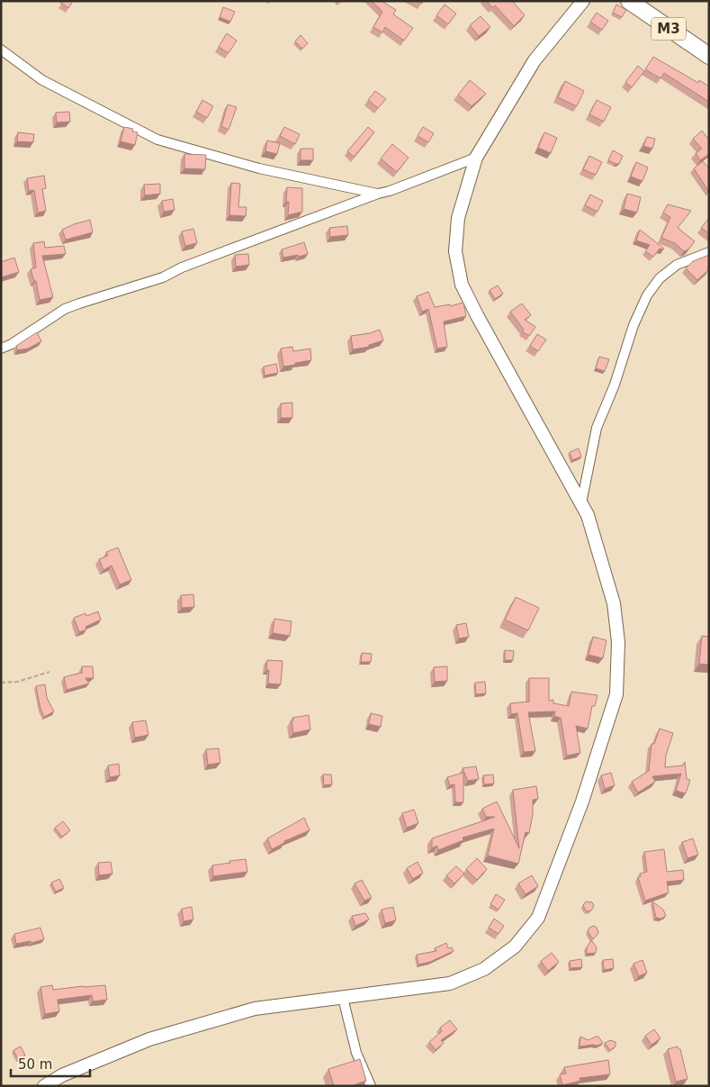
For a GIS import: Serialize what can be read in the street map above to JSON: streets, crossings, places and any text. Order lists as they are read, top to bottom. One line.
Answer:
{"streets":{"highway":["M3"]},"scale_bar":"50 m"}
